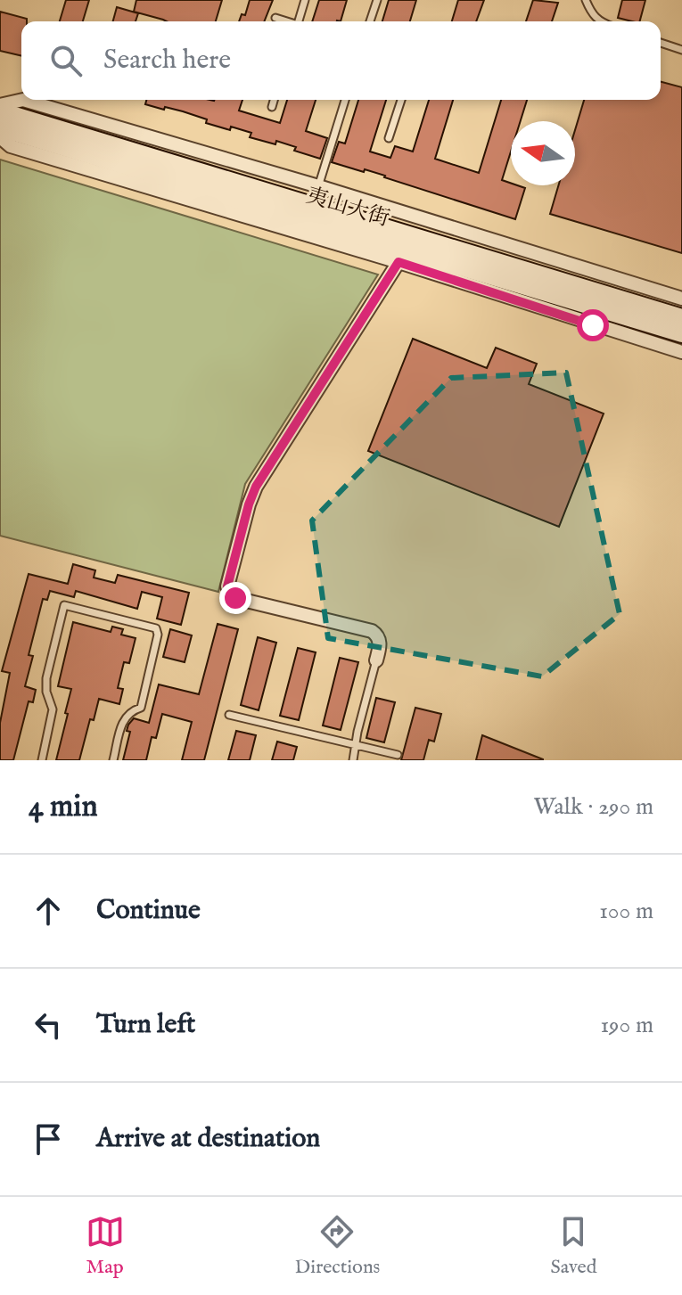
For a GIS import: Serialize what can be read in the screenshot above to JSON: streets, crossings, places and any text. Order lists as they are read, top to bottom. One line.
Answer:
{"streets":{"main road":["夷山大街"]},"north":"left","page":{"search":"Search here","heading":["4 min","Walk · 290 m"],"list":[["Continue","100 m"],["Turn left","190 m"],"Arrive at destination"],"nav":["Map","Directions","Saved"]}}
